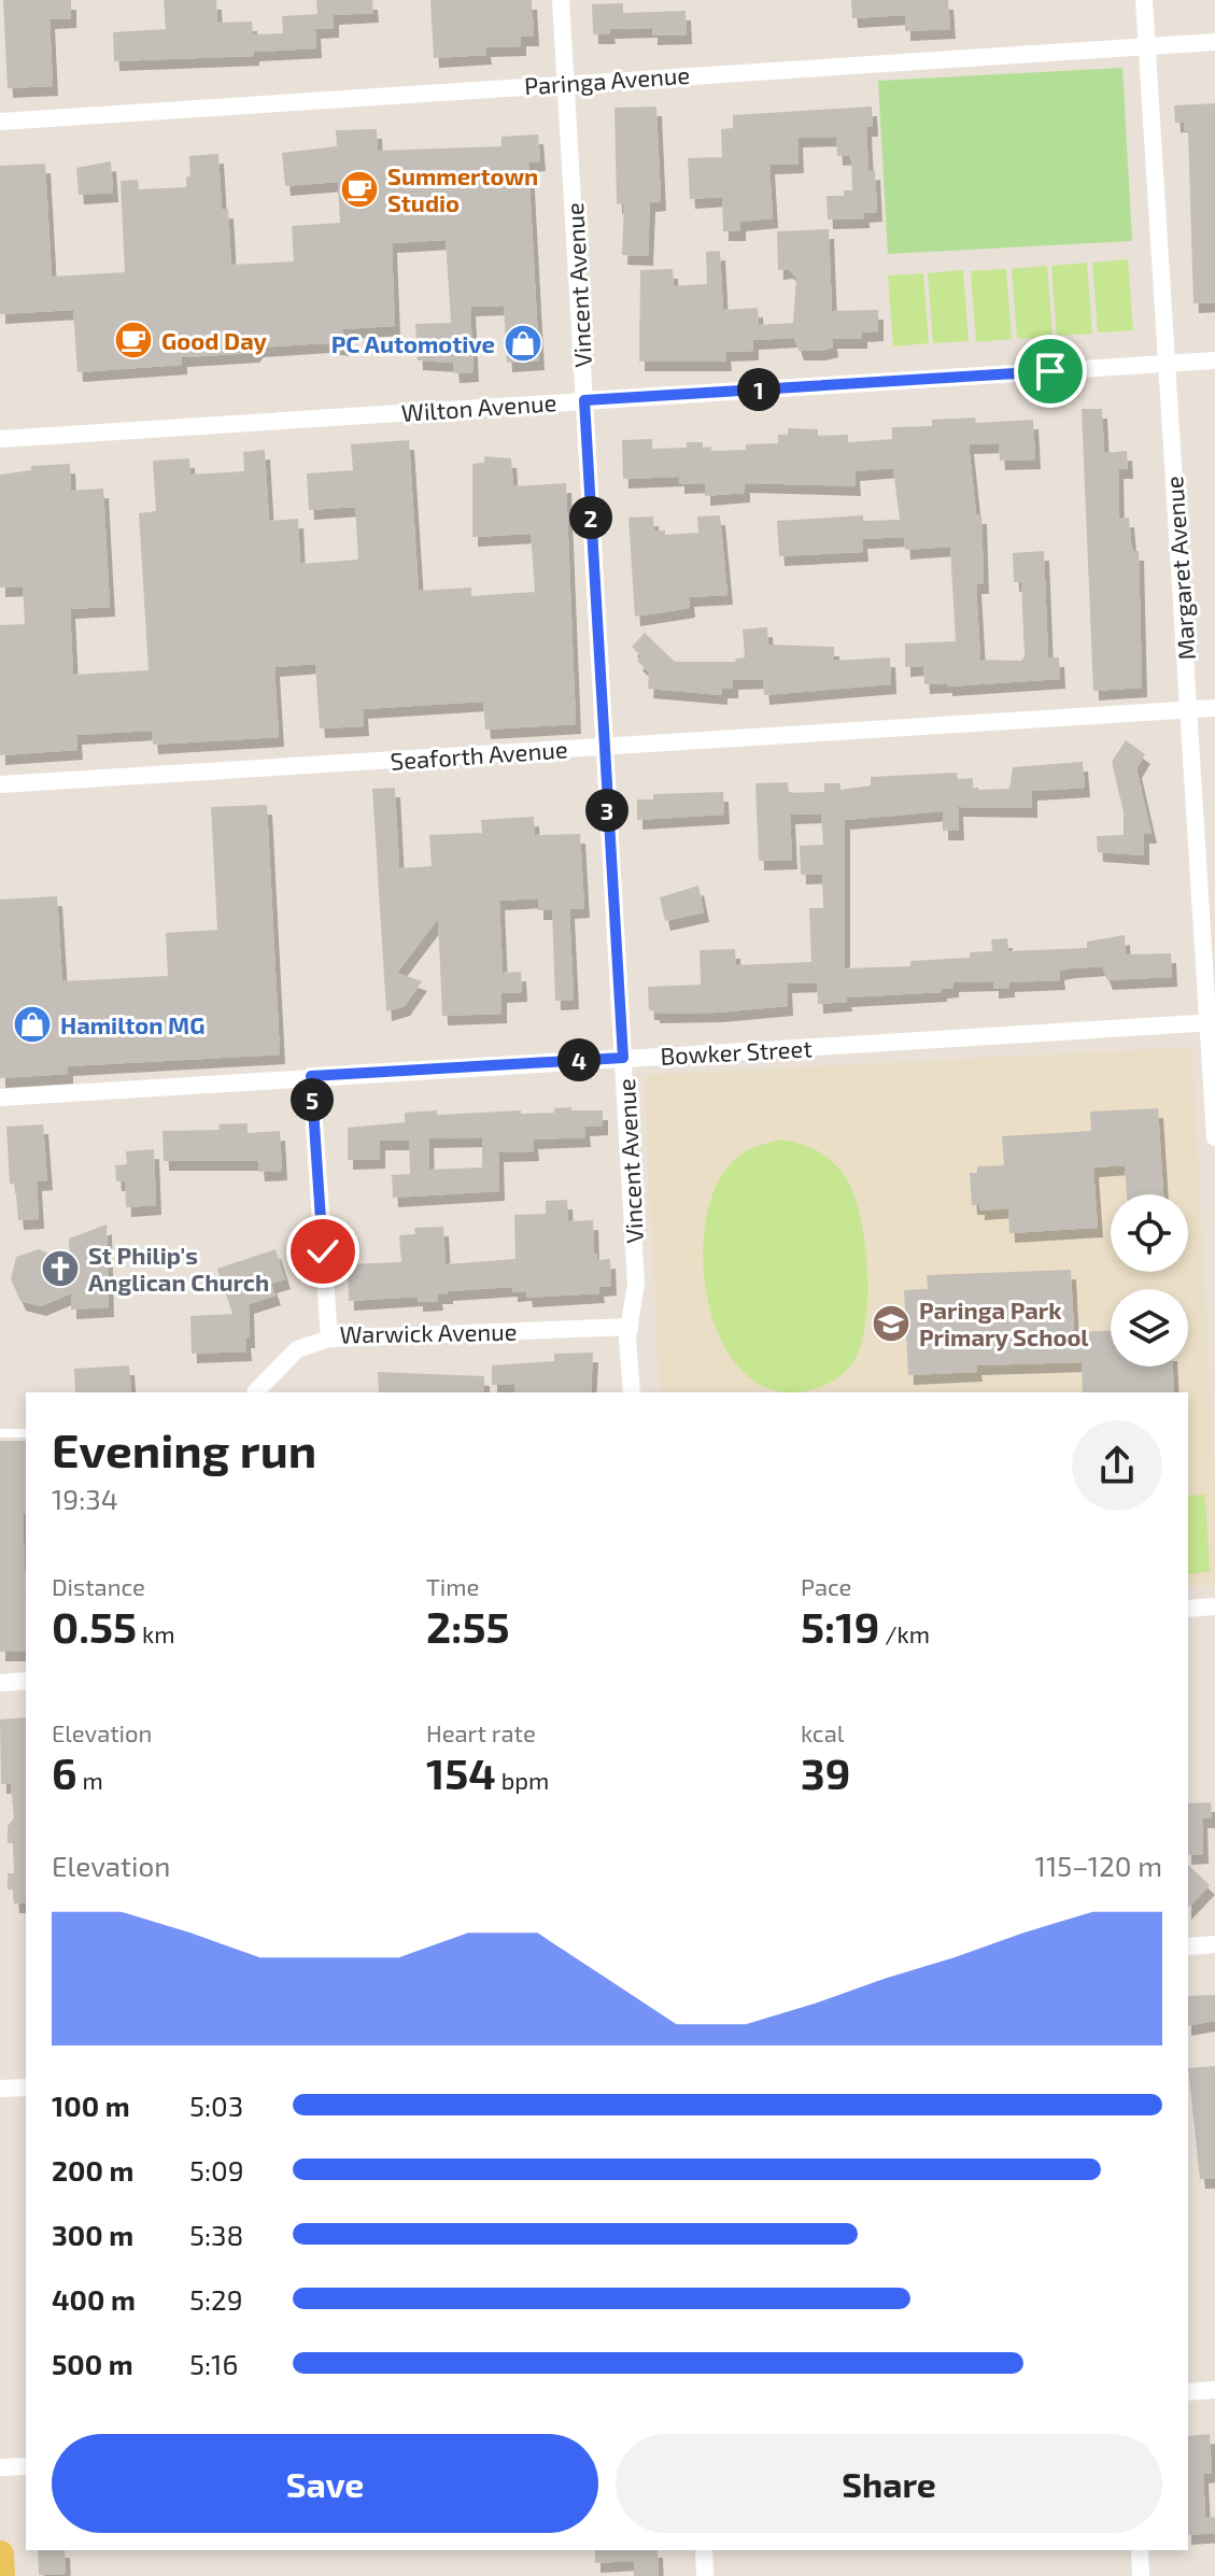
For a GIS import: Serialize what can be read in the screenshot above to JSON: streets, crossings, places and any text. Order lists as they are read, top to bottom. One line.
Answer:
{"streets":{"street":["Paringa Avenue","Vincent Avenue","Wilton Avenue","Margaret Avenue","Seaforth Avenue","Bowker Street","Warwick Avenue"]},"crossings":[["Paringa Avenue","Vincent Avenue"],["Paringa Avenue","Margaret Avenue"],["Vincent Avenue","Wilton Avenue"],["Vincent Avenue","Seaforth Avenue"],["Vincent Avenue","Bowker Street"],["Vincent Avenue","Warwick Avenue"],["Wilton Avenue","Margaret Avenue"],["Margaret Avenue","Seaforth Avenue"],["Margaret Avenue","Bowker Street"],["Bowker Street","Warwick Avenue"]],"places":{"cafe":["Summertown Studio","Good Day"],"shop":["PC Automotive","Hamilton MG"],"church":["St Philip's Anglican Church"],"school or university":["Paringa Park Primary School"]},"page":{"pins":["1","2","3","4","5"],"heading":["Evening run","19:34"],"stats":[["Distance","0.55 km"],["Time","2:55"],["Pace","5:19 /km"],["Elevation","6 m"],["Heart rate","154 bpm"],["kcal","39"]],"chart":["Elevation","115–120 m"],"list":[{"name":"100 m","note":"5:03"},{"name":"200 m","note":"5:09"},{"name":"300 m","note":"5:38"},{"name":"400 m","note":"5:29"},{"name":"500 m","note":"5:16"}],"buttons":["Save","Share"]}}
